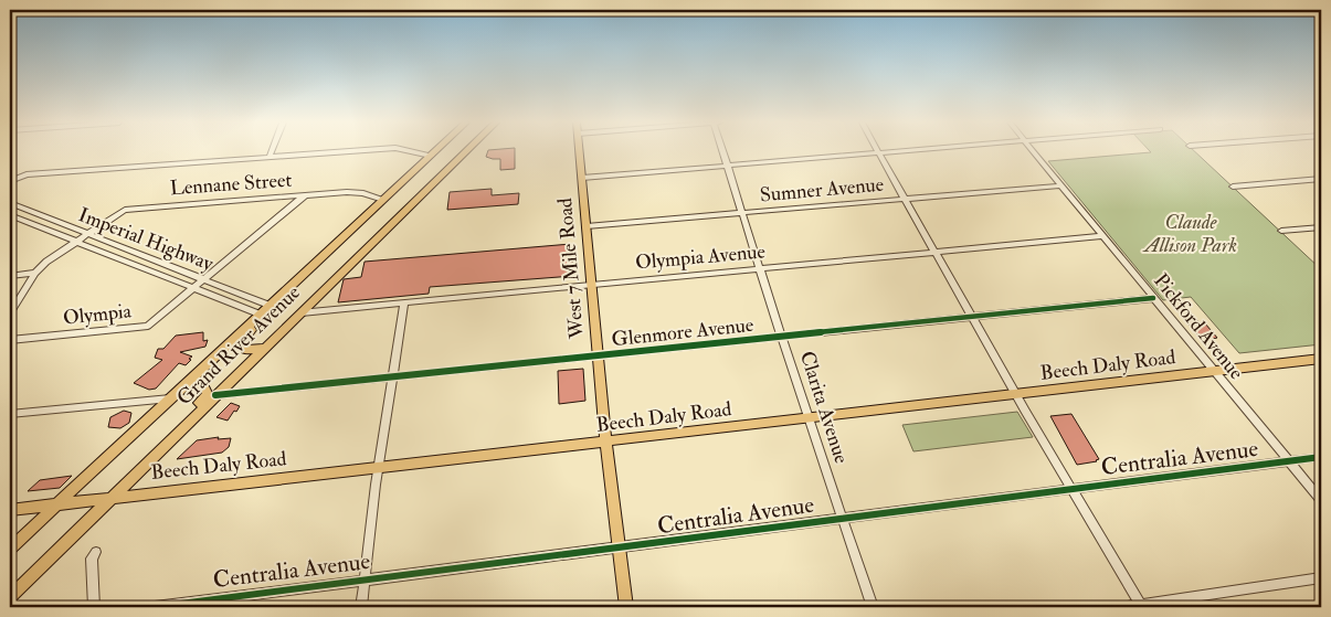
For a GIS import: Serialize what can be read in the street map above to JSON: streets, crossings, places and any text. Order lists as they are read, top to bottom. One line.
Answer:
{"streets":{"main road":["West 7 Mile Road","Grand River Avenue","Beech Daly Road"],"street":["Lennane Street","Sumner Avenue","Imperial Highway","Olympia Avenue","Olympia","Pickford Avenue","Glenmore Avenue","Clarita Avenue","Centralia Avenue"]},"crossings":[["Lennane Street","Imperial Highway"],["Lennane Street","Olympia"],["Lennane Street","Grand River Avenue"],["Sumner Avenue","West 7 Mile Road"],["Sumner Avenue","Pickford Avenue"],["Sumner Avenue","Clarita Avenue"],["Imperial Highway","Olympia"],["Imperial Highway","Grand River Avenue"],["Olympia Avenue","West 7 Mile Road"],["Olympia Avenue","Pickford Avenue"],["Olympia Avenue","Grand River Avenue"],["Olympia Avenue","Clarita Avenue"],["West 7 Mile Road","Glenmore Avenue"],["West 7 Mile Road","Beech Daly Road"],["West 7 Mile Road","Centralia Avenue"],["Pickford Avenue","Glenmore Avenue"],["Pickford Avenue","Beech Daly Road"],["Pickford Avenue","Centralia Avenue"],["Glenmore Avenue","Grand River Avenue"],["Glenmore Avenue","Clarita Avenue"],["Grand River Avenue","Beech Daly Road"],["Beech Daly Road","Clarita Avenue"],["Clarita Avenue","Centralia Avenue"]],"parks":["Claude Allison Park"]}
